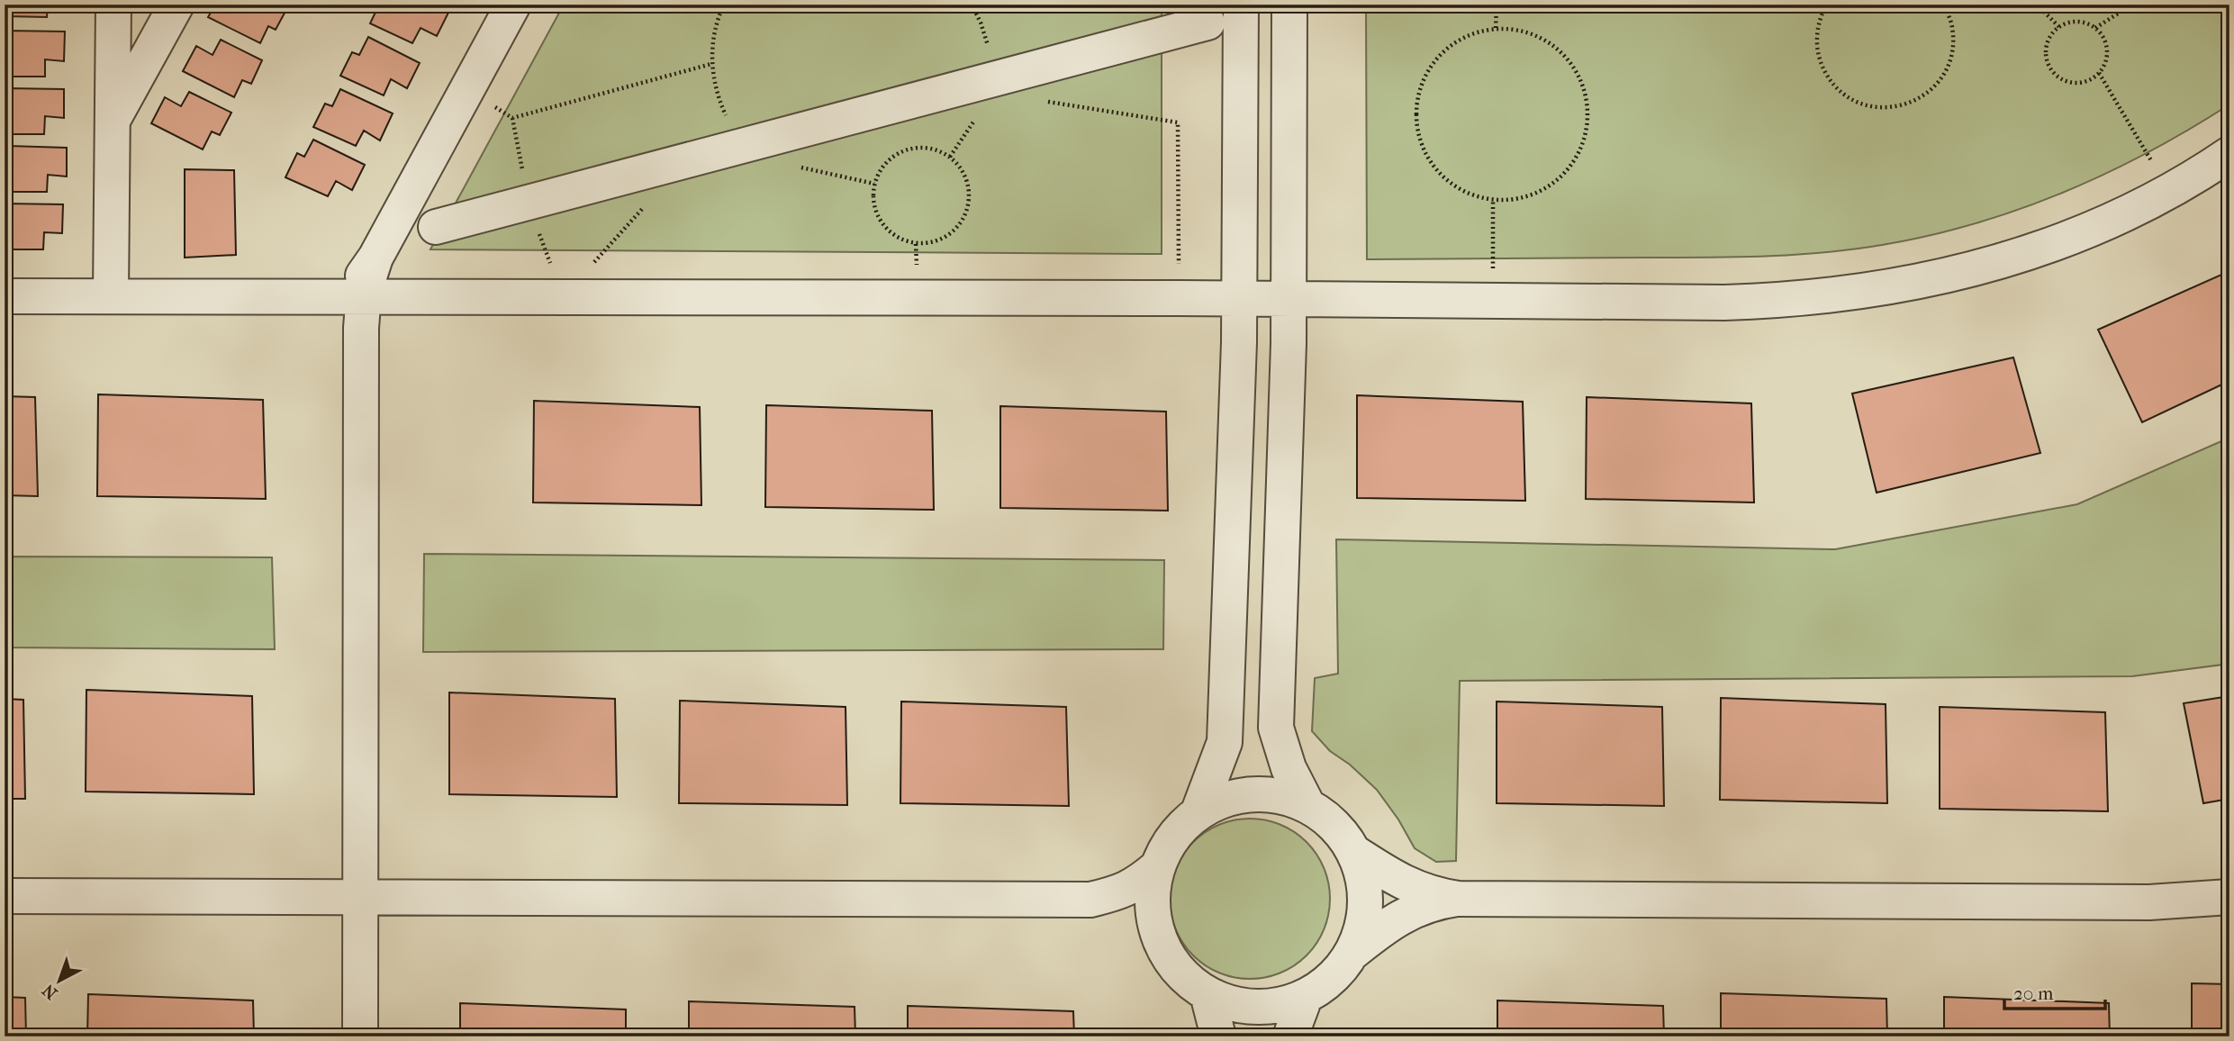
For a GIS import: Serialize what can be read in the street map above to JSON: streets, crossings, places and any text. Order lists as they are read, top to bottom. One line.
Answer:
{"scale_bar":"20 m","north":"bottom left"}
